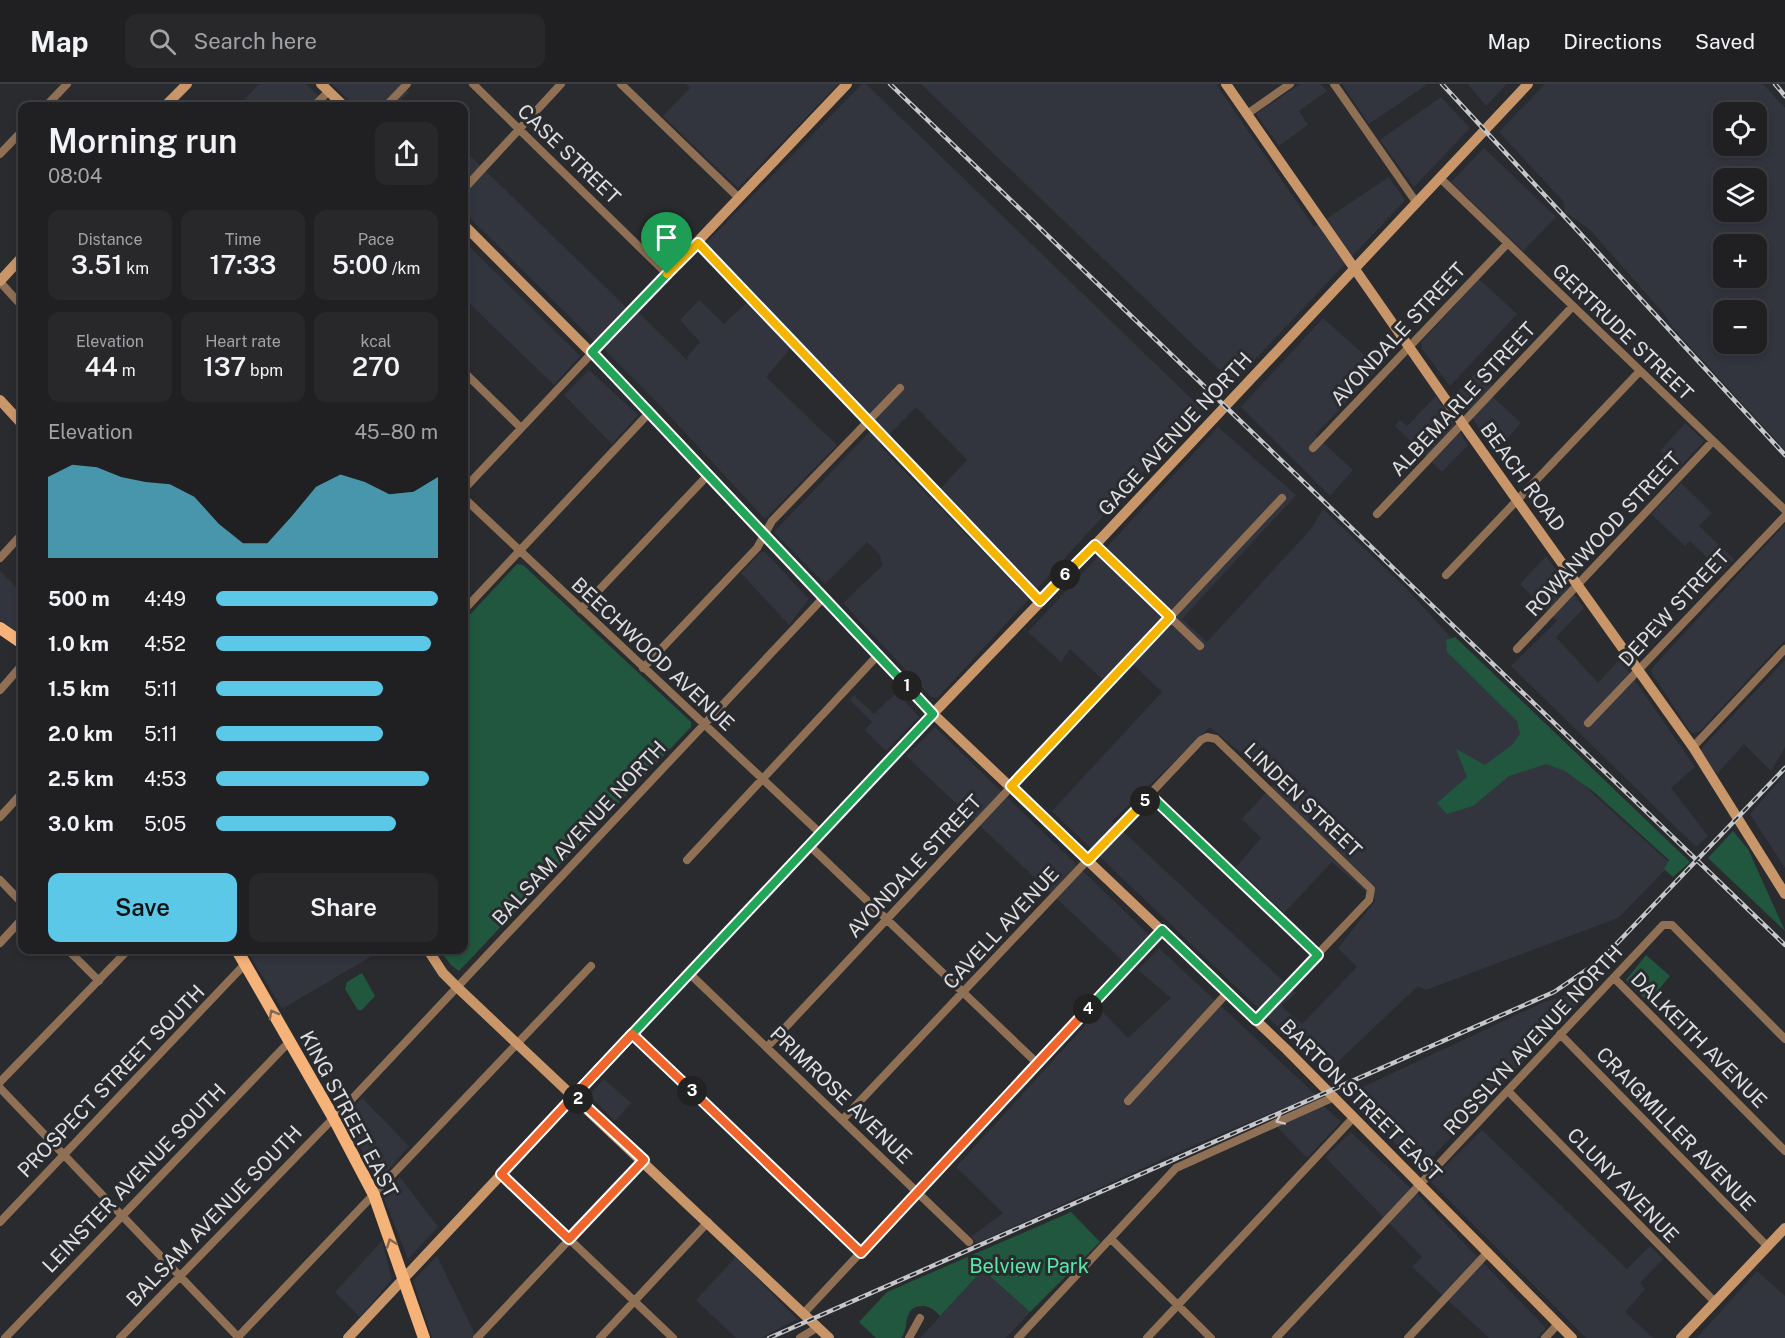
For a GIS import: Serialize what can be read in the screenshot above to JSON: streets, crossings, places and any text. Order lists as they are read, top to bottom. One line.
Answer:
{"streets":{"main road":["GAGE AVENUE NORTH","BEACH ROAD","BARTON STREET EAST","KING STREET EAST"],"street":["CASE STREET","GERTRUDE STREET","AVONDALE STREET","ALBEMARLE STREET","ROWANWOOD STREET","DEPEW STREET","BEECHWOOD AVENUE","LINDEN STREET","BALSAM AVENUE NORTH","CAVELL AVENUE","ROSSLYN AVENUE NORTH","DALKEITH AVENUE","PROSPECT STREET SOUTH","PRIMROSE AVENUE","CRAIGMILLER AVENUE","LEINSTER AVENUE SOUTH","CLUNY AVENUE","BALSAM AVENUE SOUTH"]},"crossings":[["GERTRUDE STREET","AVONDALE STREET"],["GERTRUDE STREET","ALBEMARLE STREET"],["GERTRUDE STREET","GAGE AVENUE NORTH"],["GERTRUDE STREET","ROWANWOOD STREET"],["AVONDALE STREET","BEACH ROAD"],["AVONDALE STREET","PRIMROSE AVENUE"],["AVONDALE STREET","BARTON STREET EAST"],["ALBEMARLE STREET","BEACH ROAD"],["GAGE AVENUE NORTH","BEACH ROAD"],["GAGE AVENUE NORTH","BEECHWOOD AVENUE"],["GAGE AVENUE NORTH","PRIMROSE AVENUE"],["GAGE AVENUE NORTH","BARTON STREET EAST"],["GAGE AVENUE NORTH","KING STREET EAST"],["BEACH ROAD","ROWANWOOD STREET"],["BEACH ROAD","DEPEW STREET"],["BEECHWOOD AVENUE","BALSAM AVENUE NORTH"],["LINDEN STREET","CAVELL AVENUE"],["BALSAM AVENUE NORTH","BARTON STREET EAST"],["BALSAM AVENUE NORTH","KING STREET EAST"],["BALSAM AVENUE NORTH","BALSAM AVENUE SOUTH"],["CAVELL AVENUE","PRIMROSE AVENUE"],["CAVELL AVENUE","BARTON STREET EAST"],["ROSSLYN AVENUE NORTH","DALKEITH AVENUE"],["ROSSLYN AVENUE NORTH","BARTON STREET EAST"],["ROSSLYN AVENUE NORTH","CRAIGMILLER AVENUE"],["ROSSLYN AVENUE NORTH","CLUNY AVENUE"],["PROSPECT STREET SOUTH","KING STREET EAST"],["KING STREET EAST","LEINSTER AVENUE SOUTH"],["KING STREET EAST","BALSAM AVENUE SOUTH"]],"one_way":["KING STREET EAST"],"parks":["Belview Park"],"page":{"header":"Map","search":"Search here","nav":["Map","Directions","Saved"],"map_buttons":["+","−"],"heading":["Morning run","08:04"],"stats":[["Distance","3.51 km"],["Time","17:33"],["Pace","5:00 /km"],["Elevation","44 m"],["Heart rate","137 bpm"],["kcal","270"]],"chart":["Elevation","45–80 m"],"pins":["6","1","5","4","3","2"],"list":[{"name":"500 m","note":"4:49"},{"name":"1.0 km","note":"4:52"},{"name":"1.5 km","note":"5:11"},{"name":"2.0 km","note":"5:11"},{"name":"2.5 km","note":"4:53"},{"name":"3.0 km","note":"5:05"}],"buttons":["Save","Share"]}}
